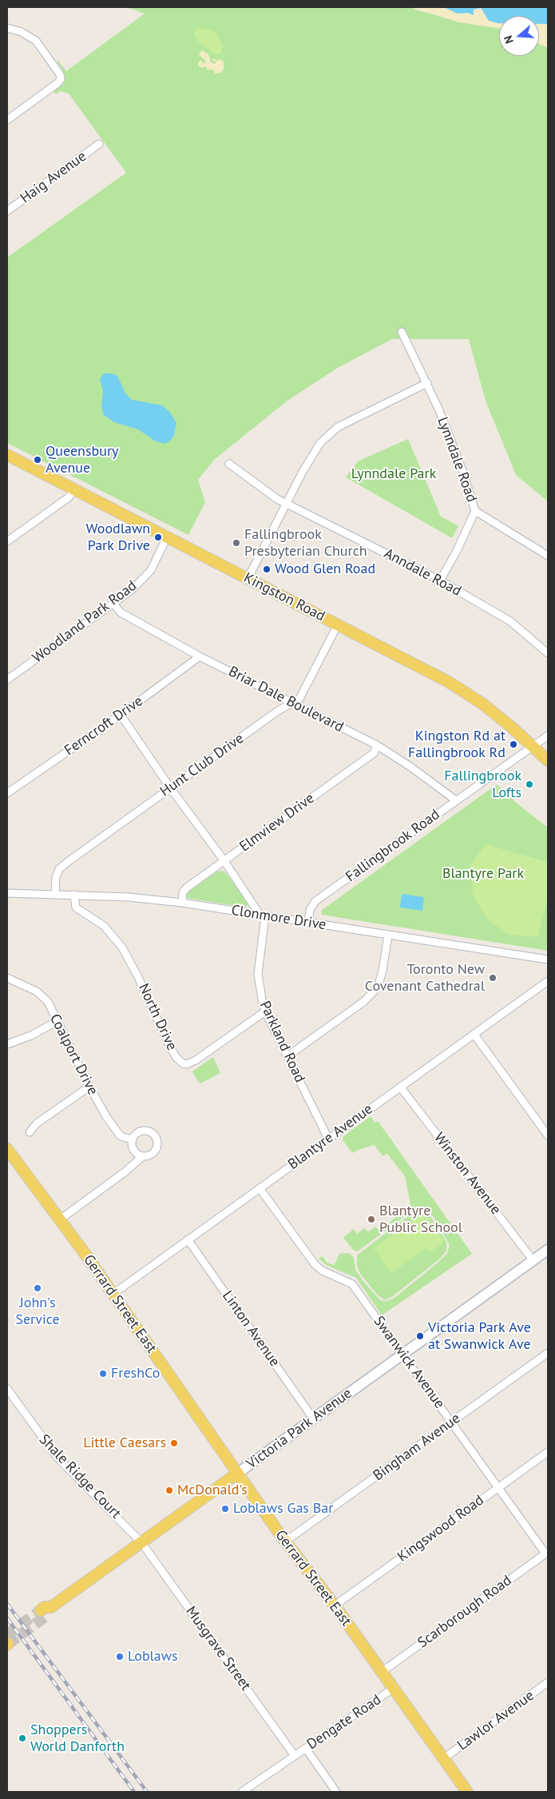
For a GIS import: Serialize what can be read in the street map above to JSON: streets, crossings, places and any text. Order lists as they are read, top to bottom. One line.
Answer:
{"streets":{"main road":["Kingston Road","Gerrard Street East","Victoria Park Avenue"],"street":["Haig Avenue","Lynndale Road","Anndale Road","Woodland Park Road","Briar Dale Boulevard","Ferncroft Drive","Hunt Club Drive","Elmview Drive","Fallingbrook Road","Clonmore Drive","North Drive","Parkland Road","Coalport Drive","Blantyre Avenue","Winston Avenue","Linton Avenue","Swanwick Avenue","Bingham Avenue","Shale Ridge Court","Kingswood Road","Scarborough Road","Musgrave Street","Lawlor Avenue","Dengate Road"]},"crossings":[["Kingston Road","Woodland Park Road"],["Kingston Road","Hunt Club Drive"],["Kingston Road","Fallingbrook Road"],["Woodland Park Road","Briar Dale Boulevard"],["Briar Dale Boulevard","Ferncroft Drive"],["Briar Dale Boulevard","Hunt Club Drive"],["Briar Dale Boulevard","Elmview Drive"],["Briar Dale Boulevard","Fallingbrook Road"],["Hunt Club Drive","Clonmore Drive"],["Elmview Drive","Clonmore Drive"],["Fallingbrook Road","Clonmore Drive"],["Clonmore Drive","North Drive"],["Clonmore Drive","Parkland Road"],["North Drive","Parkland Road"],["Parkland Road","Blantyre Avenue"],["Blantyre Avenue","Winston Avenue"],["Blantyre Avenue","Gerrard Street East"],["Blantyre Avenue","Linton Avenue"],["Blantyre Avenue","Swanwick Avenue"],["Winston Avenue","Victoria Park Avenue"],["Gerrard Street East","Victoria Park Avenue"],["Gerrard Street East","Bingham Avenue"],["Gerrard Street East","Kingswood Road"],["Gerrard Street East","Scarborough Road"],["Gerrard Street East","Lawlor Avenue"],["Gerrard Street East","Dengate Road"],["Linton Avenue","Victoria Park Avenue"],["Swanwick Avenue","Victoria Park Avenue"],["Swanwick Avenue","Bingham Avenue"],["Swanwick Avenue","Kingswood Road"],["Swanwick Avenue","Scarborough Road"],["Victoria Park Avenue","Shale Ridge Court"],["Victoria Park Avenue","Musgrave Street"],["Shale Ridge Court","Musgrave Street"],["Musgrave Street","Dengate Road"]],"parks":["Lynndale Park","Blantyre Park"],"places":["Queensbury Avenue","Woodlawn Park Drive","Fallingbrook Presbyterian Church","Wood Glen Road","Kingston Rd at Fallingbrook Rd","Fallingbrook Lofts","Toronto New Covenant Cathedral","Blantyre Public School","John's Service","Victoria Park Ave at Swanwick Ave","FreshCo","Little Caesars","McDonald's","Loblaws Gas Bar","Loblaws","Shoppers World Danforth"],"north":"left"}
